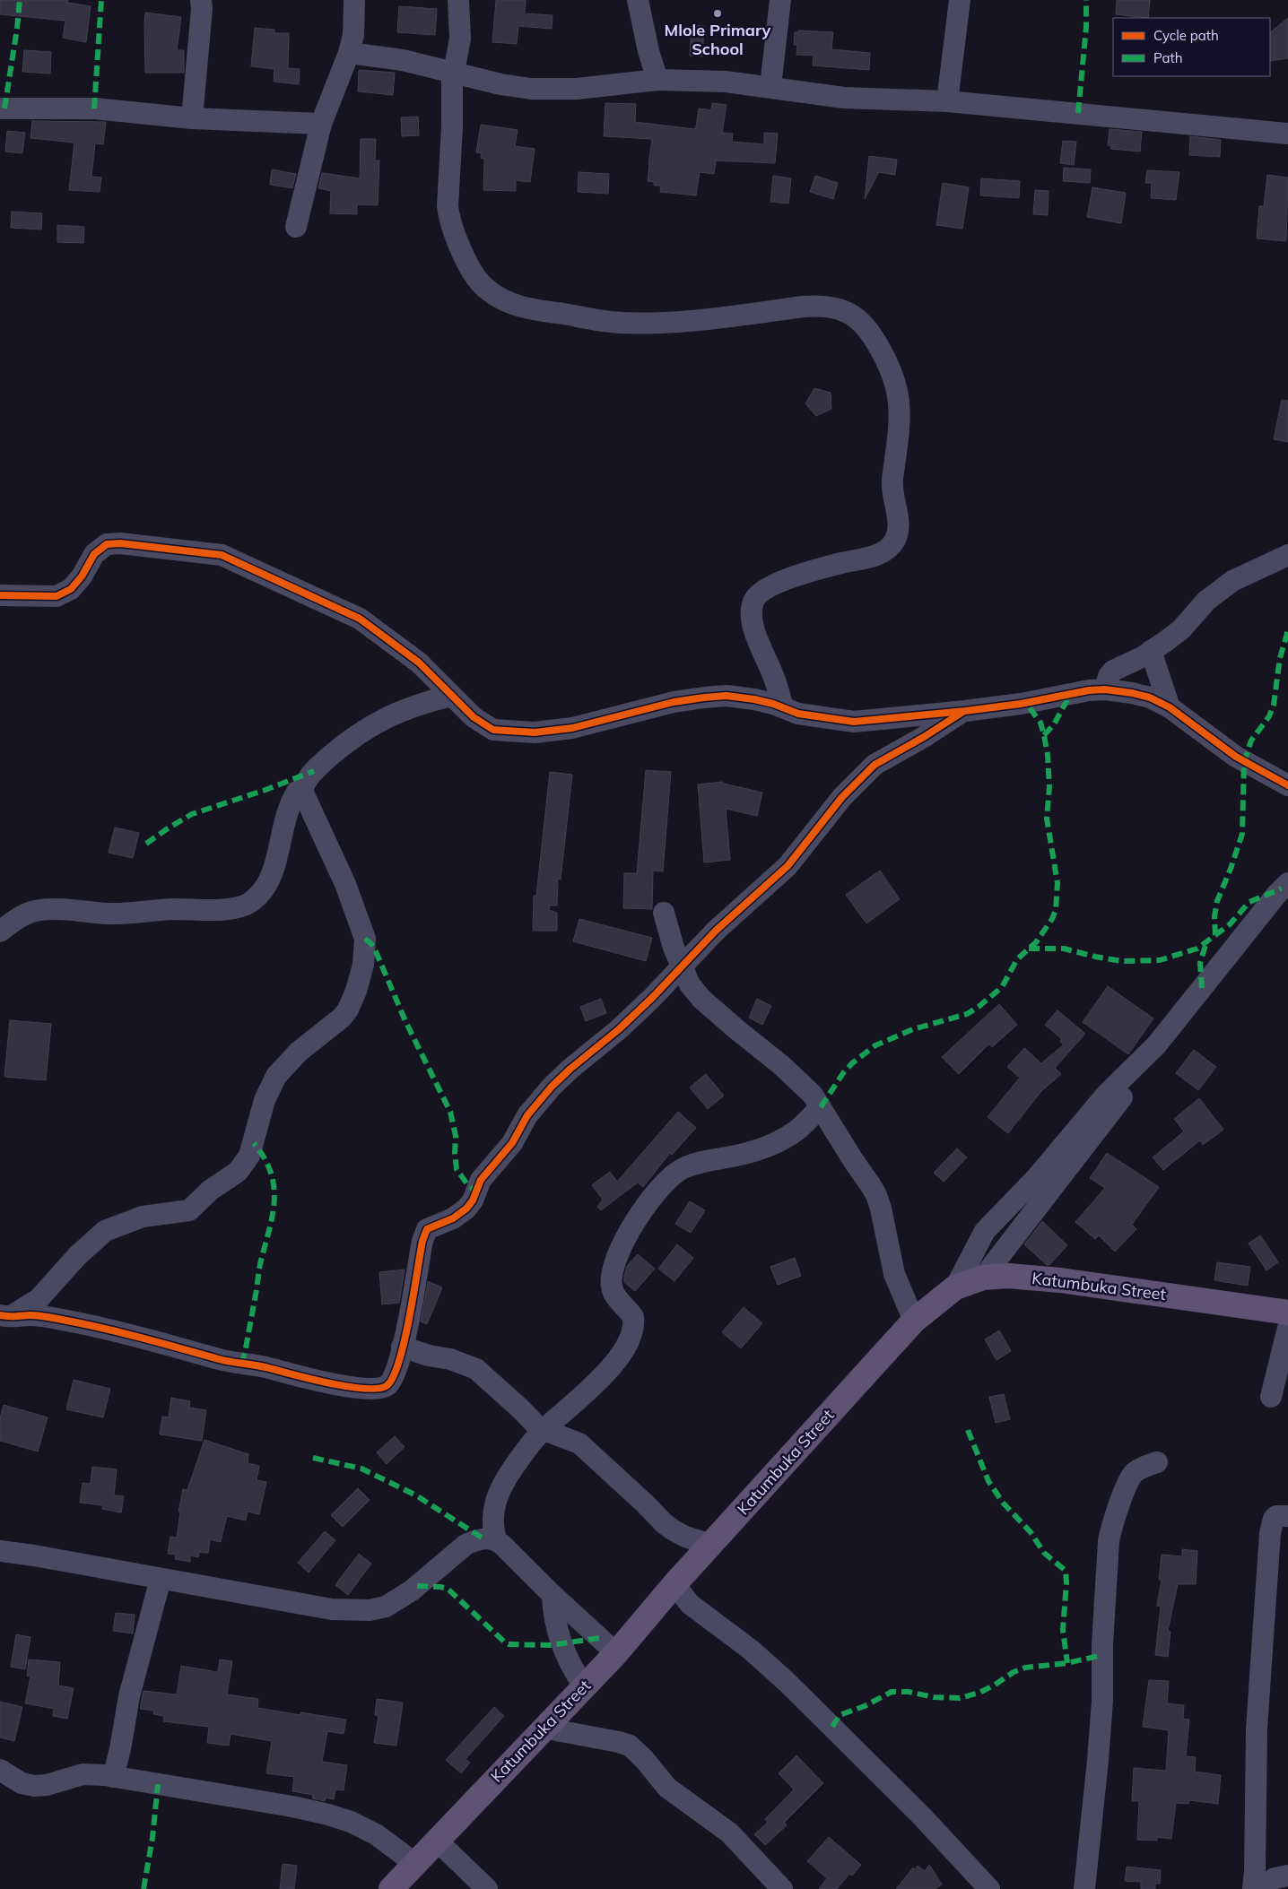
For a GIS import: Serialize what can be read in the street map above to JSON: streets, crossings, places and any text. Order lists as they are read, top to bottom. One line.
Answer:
{"streets":{"main road":["Katumbuka Street"]},"places":["Mlole Primary School"],"legend":["Cycle path","Path"]}
